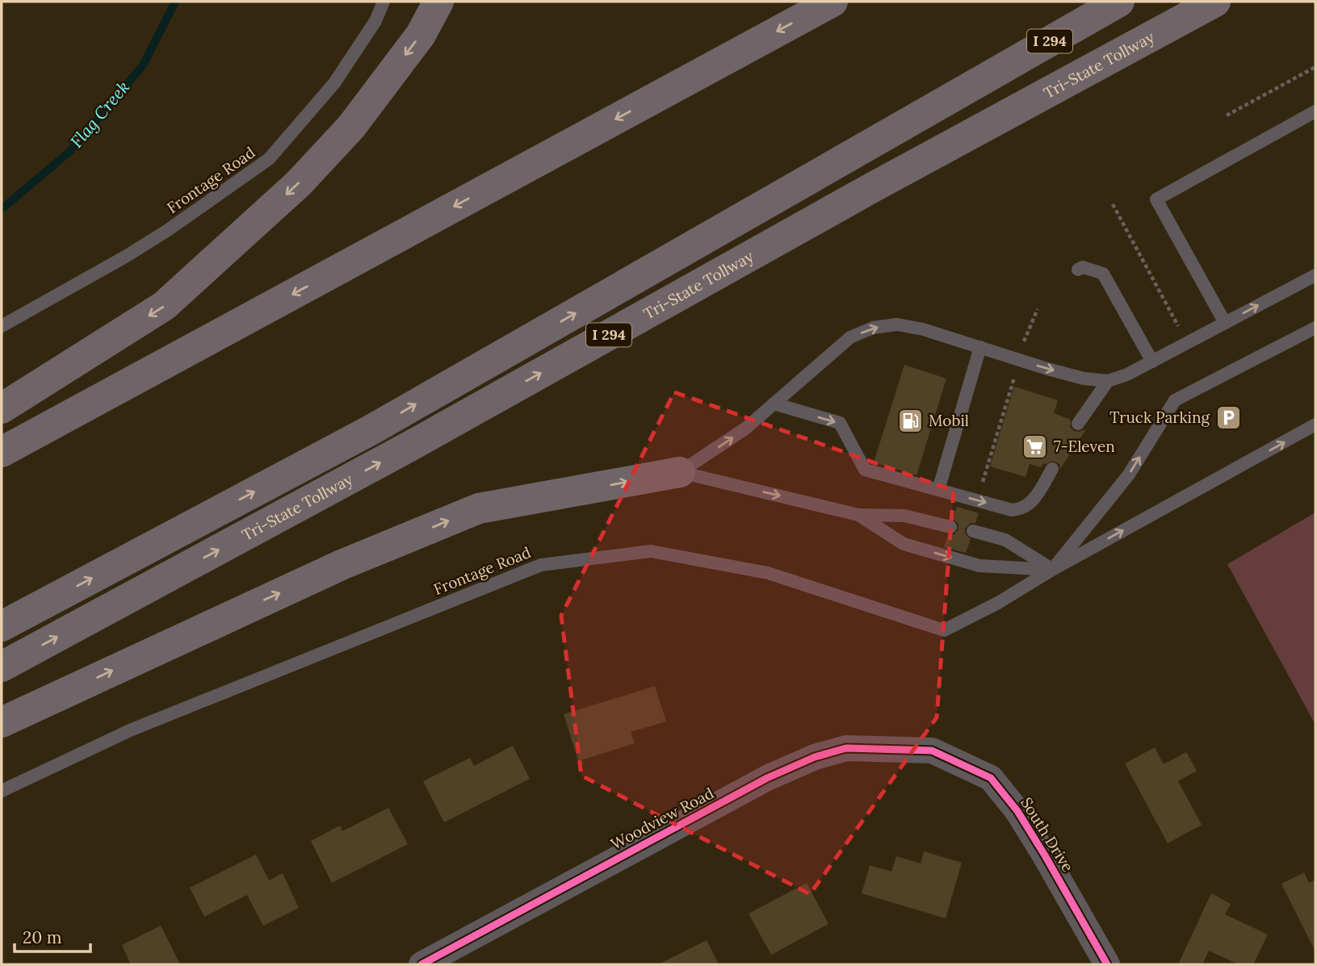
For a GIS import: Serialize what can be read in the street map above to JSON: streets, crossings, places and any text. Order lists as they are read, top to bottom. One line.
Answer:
{"streets":{"highway":["I 294","Tri-State Tollway"],"street":["Woodview Road","South Drive"],"lane":["Frontage Road"]},"crossings":[["Woodview Road","South Drive"]],"water":["Flag Creek"],"places":{"parking":["Truck Parking"],"fuel station":["Mobil"],"supermarket":["7-Eleven"]},"scale_bar":"20 m"}
